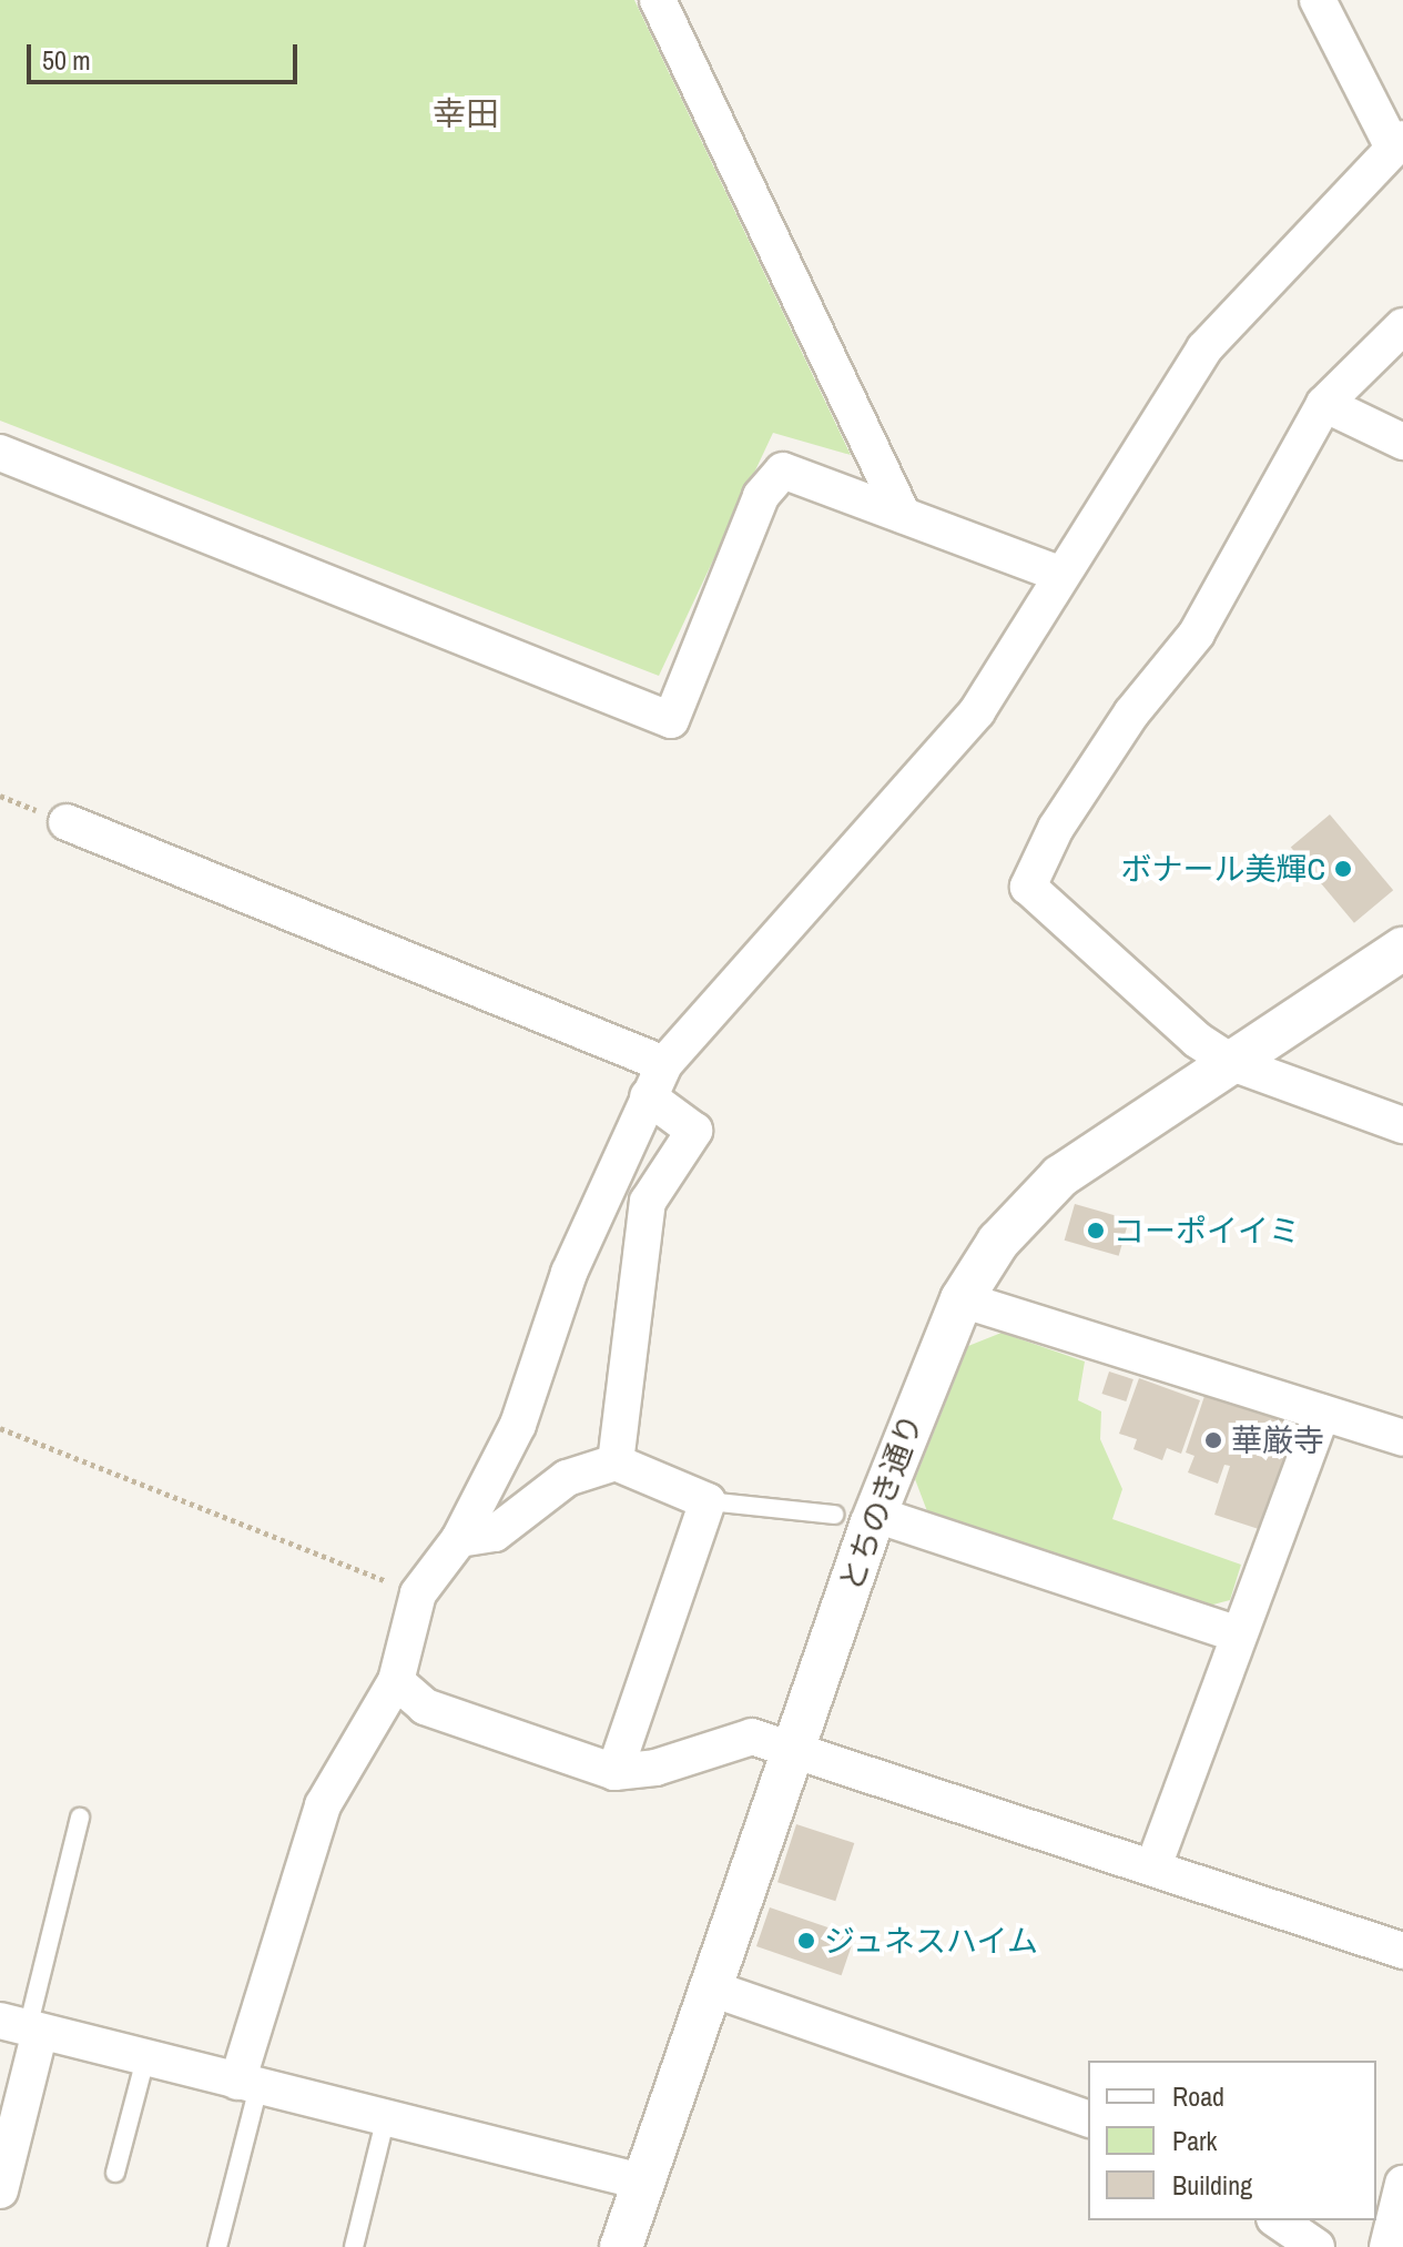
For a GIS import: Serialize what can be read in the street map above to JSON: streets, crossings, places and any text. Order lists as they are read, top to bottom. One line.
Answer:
{"streets":{"street":["とちのき通り"]},"districts":["幸田"],"places":["ボナール美輝C","コーポイイミ","華厳寺","ジュネスハイム"],"legend":["Road","Park","Building"],"scale_bar":"50 m"}
